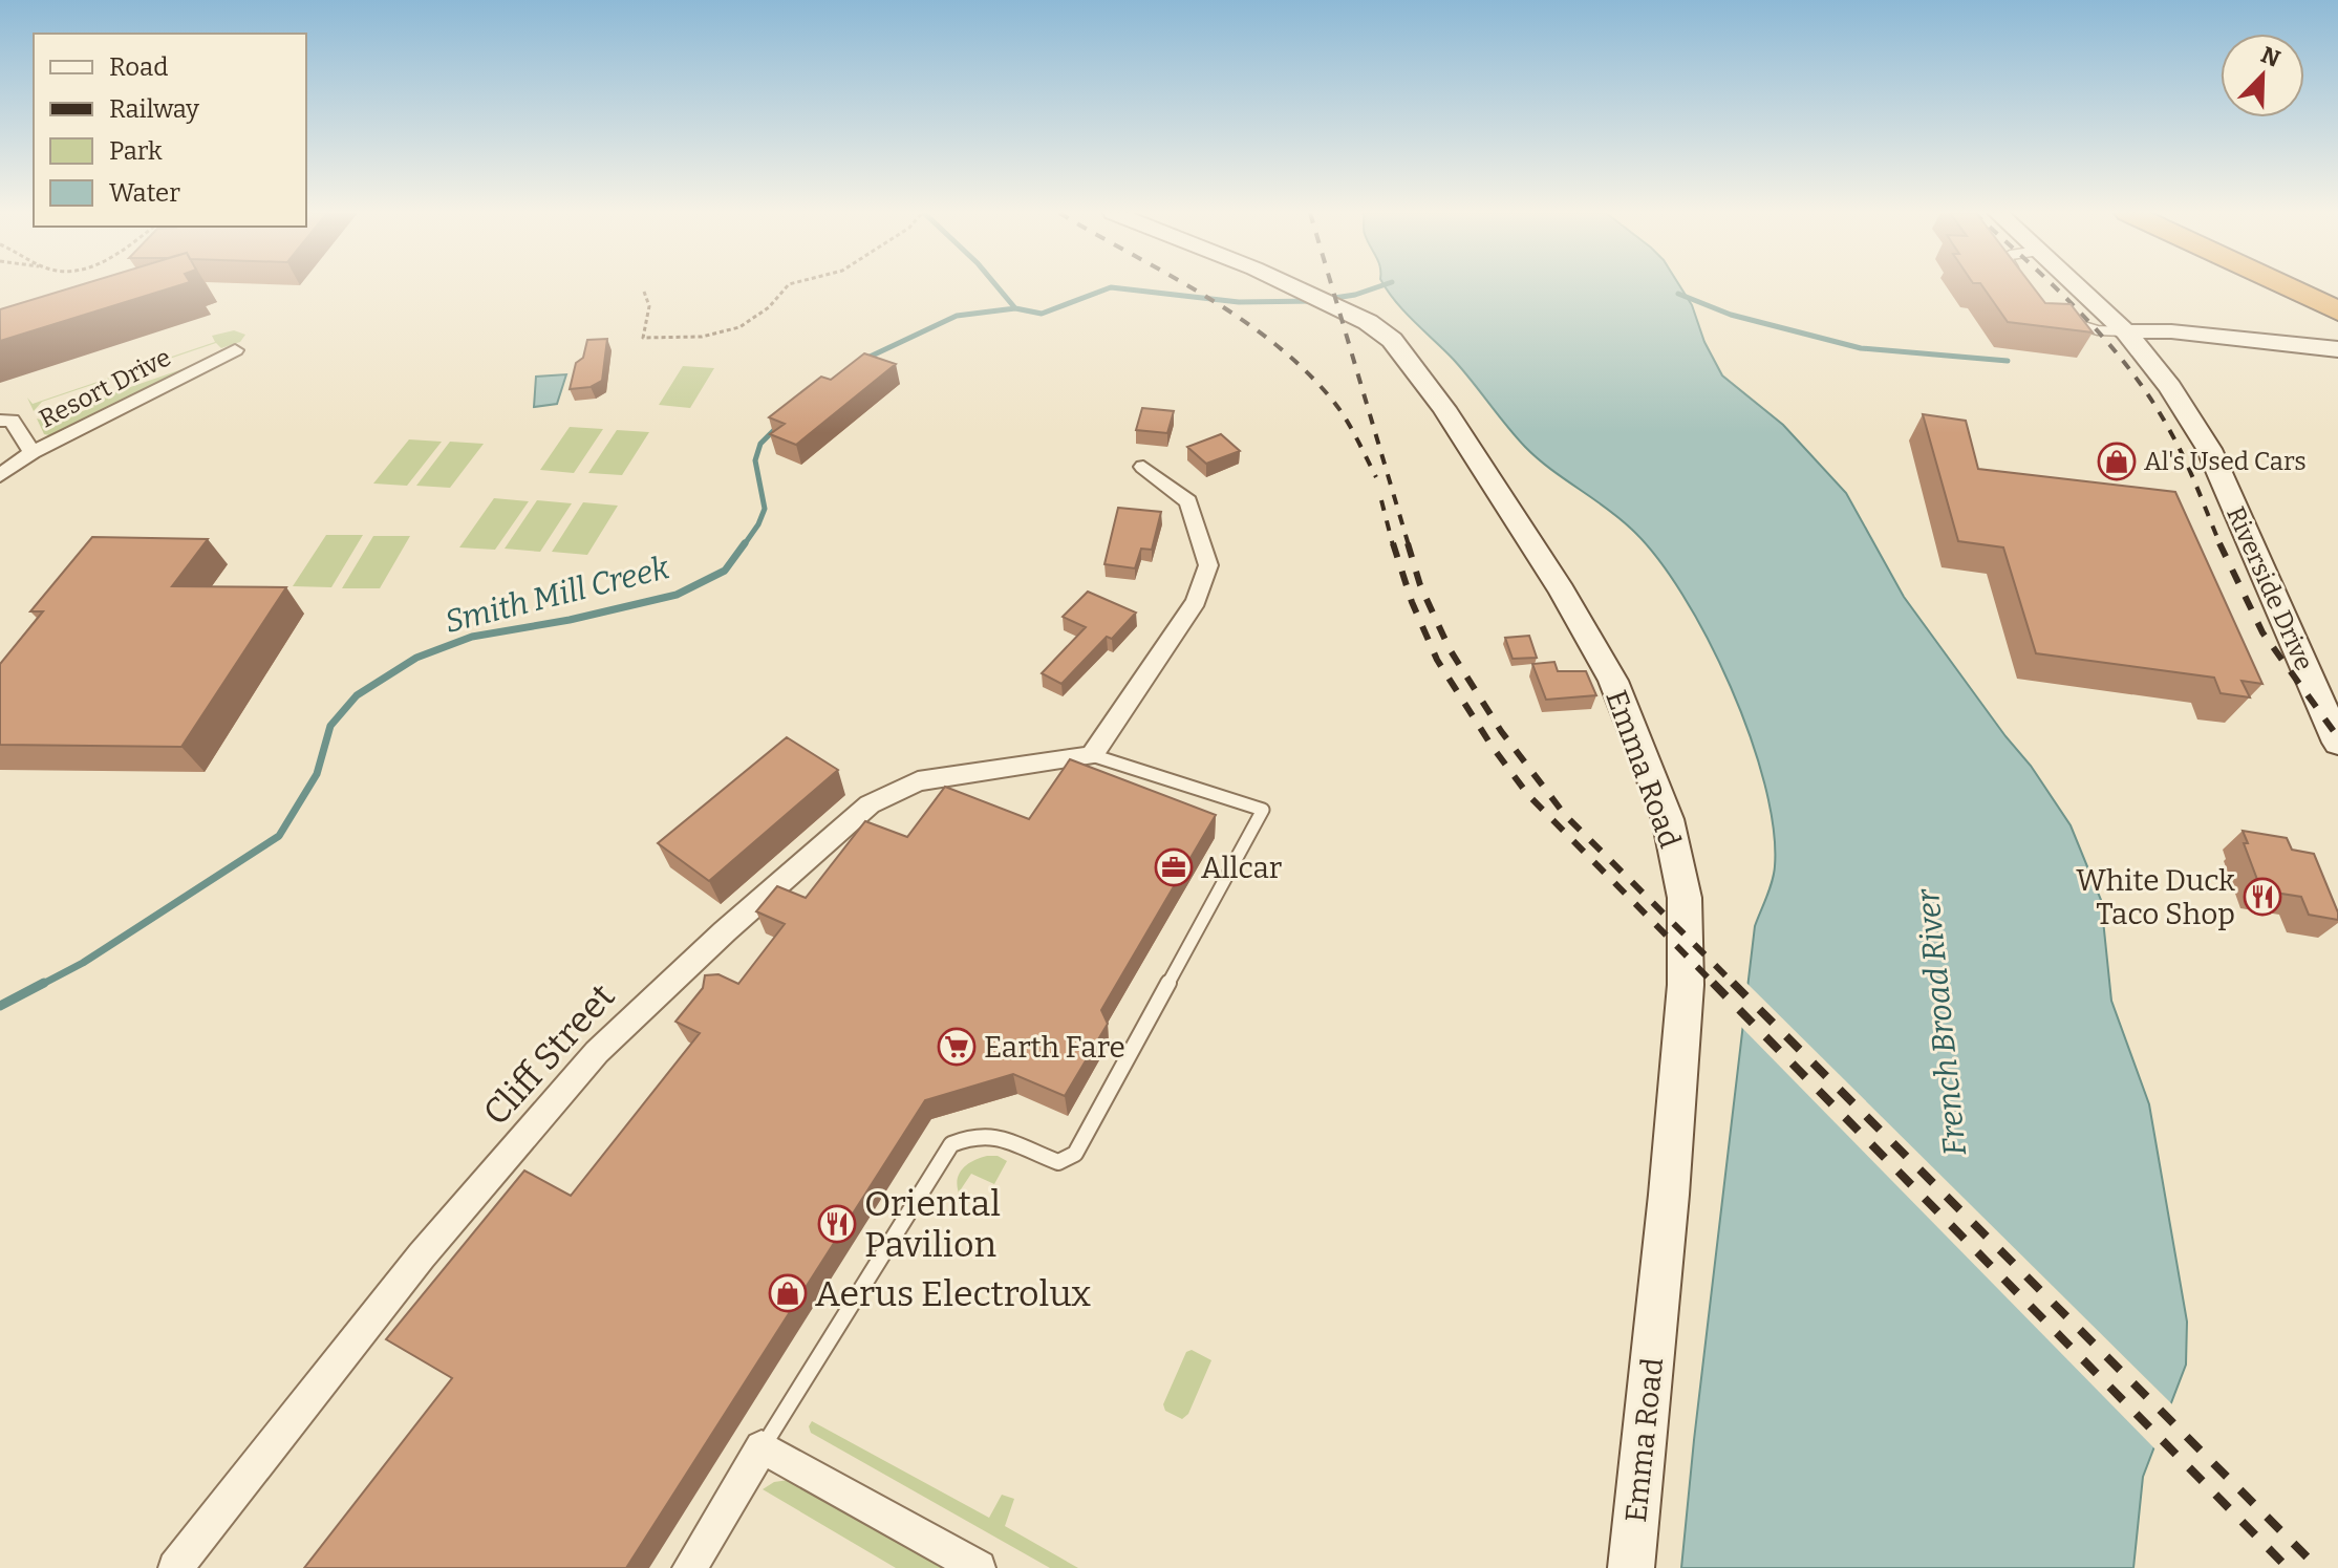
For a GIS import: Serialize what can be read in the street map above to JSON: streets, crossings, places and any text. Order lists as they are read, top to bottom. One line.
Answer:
{"streets":{"street":["Resort Drive","Riverside Drive","Emma Road","Cliff Street"]},"water":["Smith Mill Creek","French Broad River"],"places":{"shop":["Al's Used Cars","Aerus Electrolux"],"office":["Allcar"],"restaurant":["White Duck Taco Shop","Oriental Pavilion"],"supermarket":["Earth Fare"]},"legend":["Road","Railway","Park","Water"],"north":"top right"}
